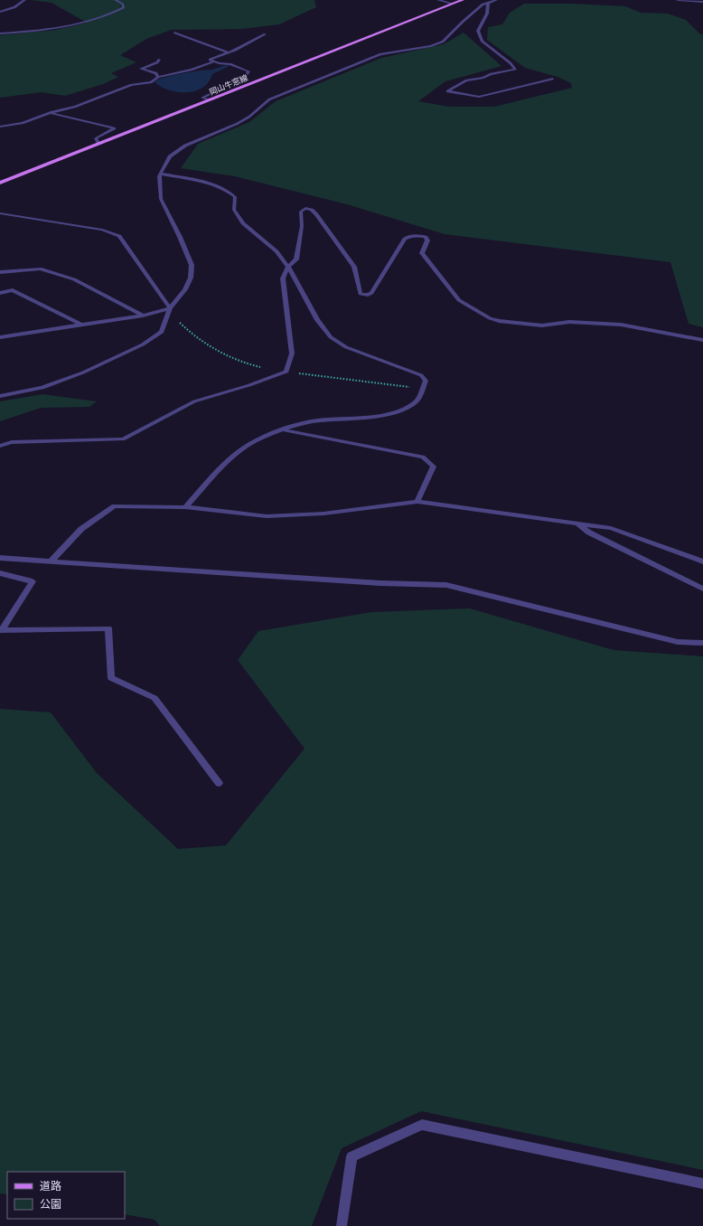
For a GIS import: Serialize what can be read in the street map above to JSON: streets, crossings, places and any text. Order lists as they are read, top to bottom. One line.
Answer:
{"streets":{"main road":["岡山牛窓線"]},"legend":["道路","公園"]}
